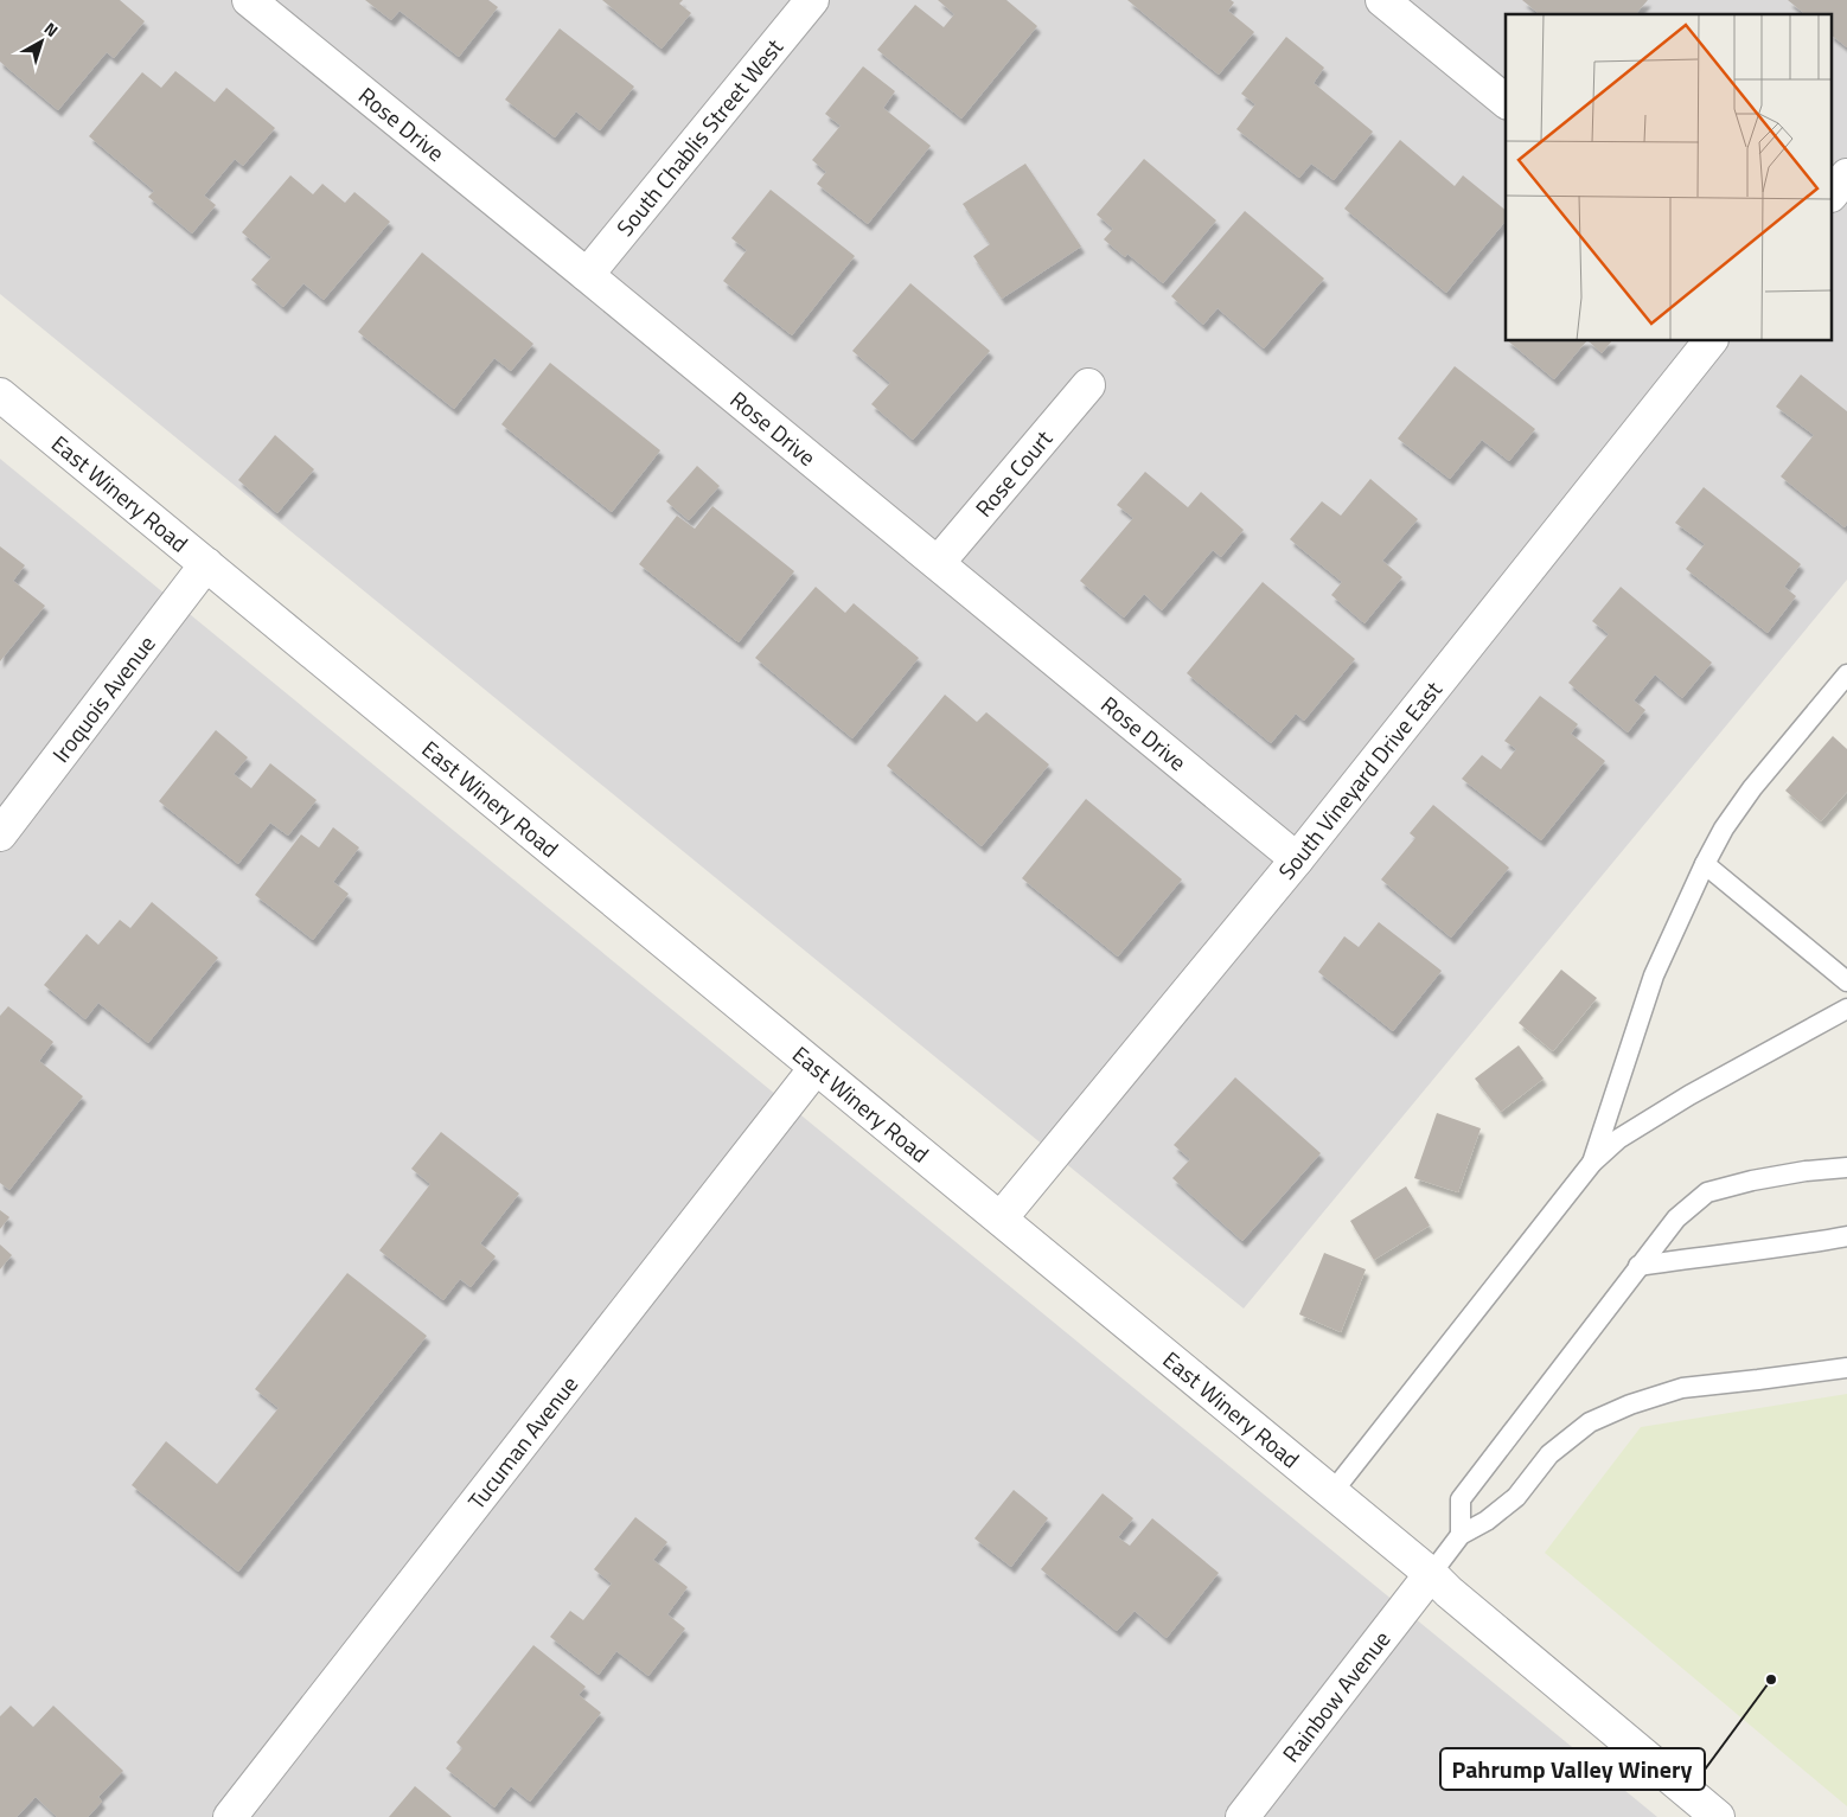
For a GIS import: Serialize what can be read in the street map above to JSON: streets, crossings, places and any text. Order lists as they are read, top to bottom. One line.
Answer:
{"streets":{"street":["Rose Drive","South Chablis Street West","Rose Court","East Winery Road","Iroquois Avenue","South Vineyard Drive East","Tucuman Avenue","Rainbow Avenue"]},"crossings":[["Rose Drive","South Chablis Street West"],["Rose Drive","Rose Court"],["Rose Drive","South Vineyard Drive East"],["East Winery Road","Iroquois Avenue"],["East Winery Road","South Vineyard Drive East"],["East Winery Road","Tucuman Avenue"],["East Winery Road","Rainbow Avenue"]],"places":["Pahrump Valley Winery"],"north":"top right"}
